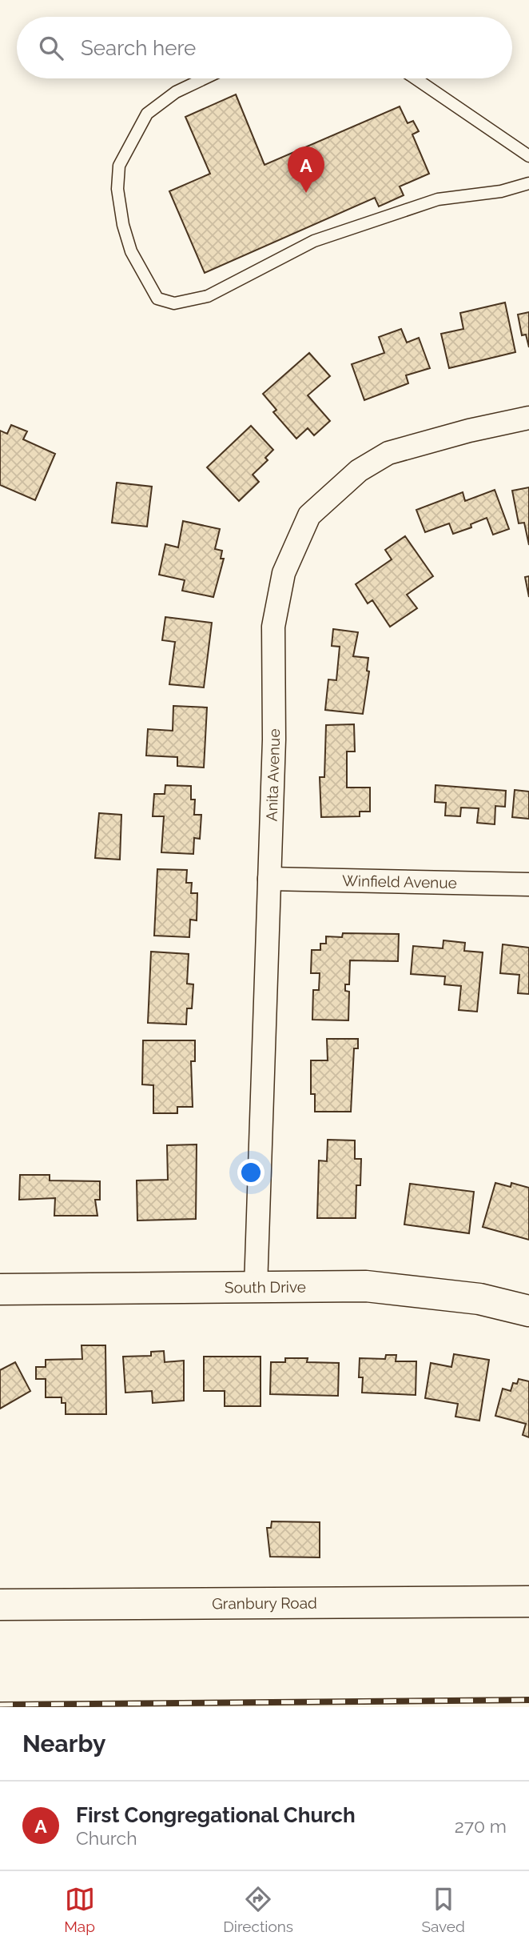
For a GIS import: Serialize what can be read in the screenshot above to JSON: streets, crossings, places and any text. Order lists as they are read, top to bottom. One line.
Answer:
{"streets":{"street":["Anita Avenue","Winfield Avenue","South Drive","Granbury Road"]},"crossings":[["Anita Avenue","Winfield Avenue"],["Anita Avenue","South Drive"]],"page":{"search":"Search here","pins":"A","heading":"Nearby","list":[{"mark":"A","name":"First Congregational Church","note":"Church","value":"270 m"}],"nav":["Map","Directions","Saved"]}}
